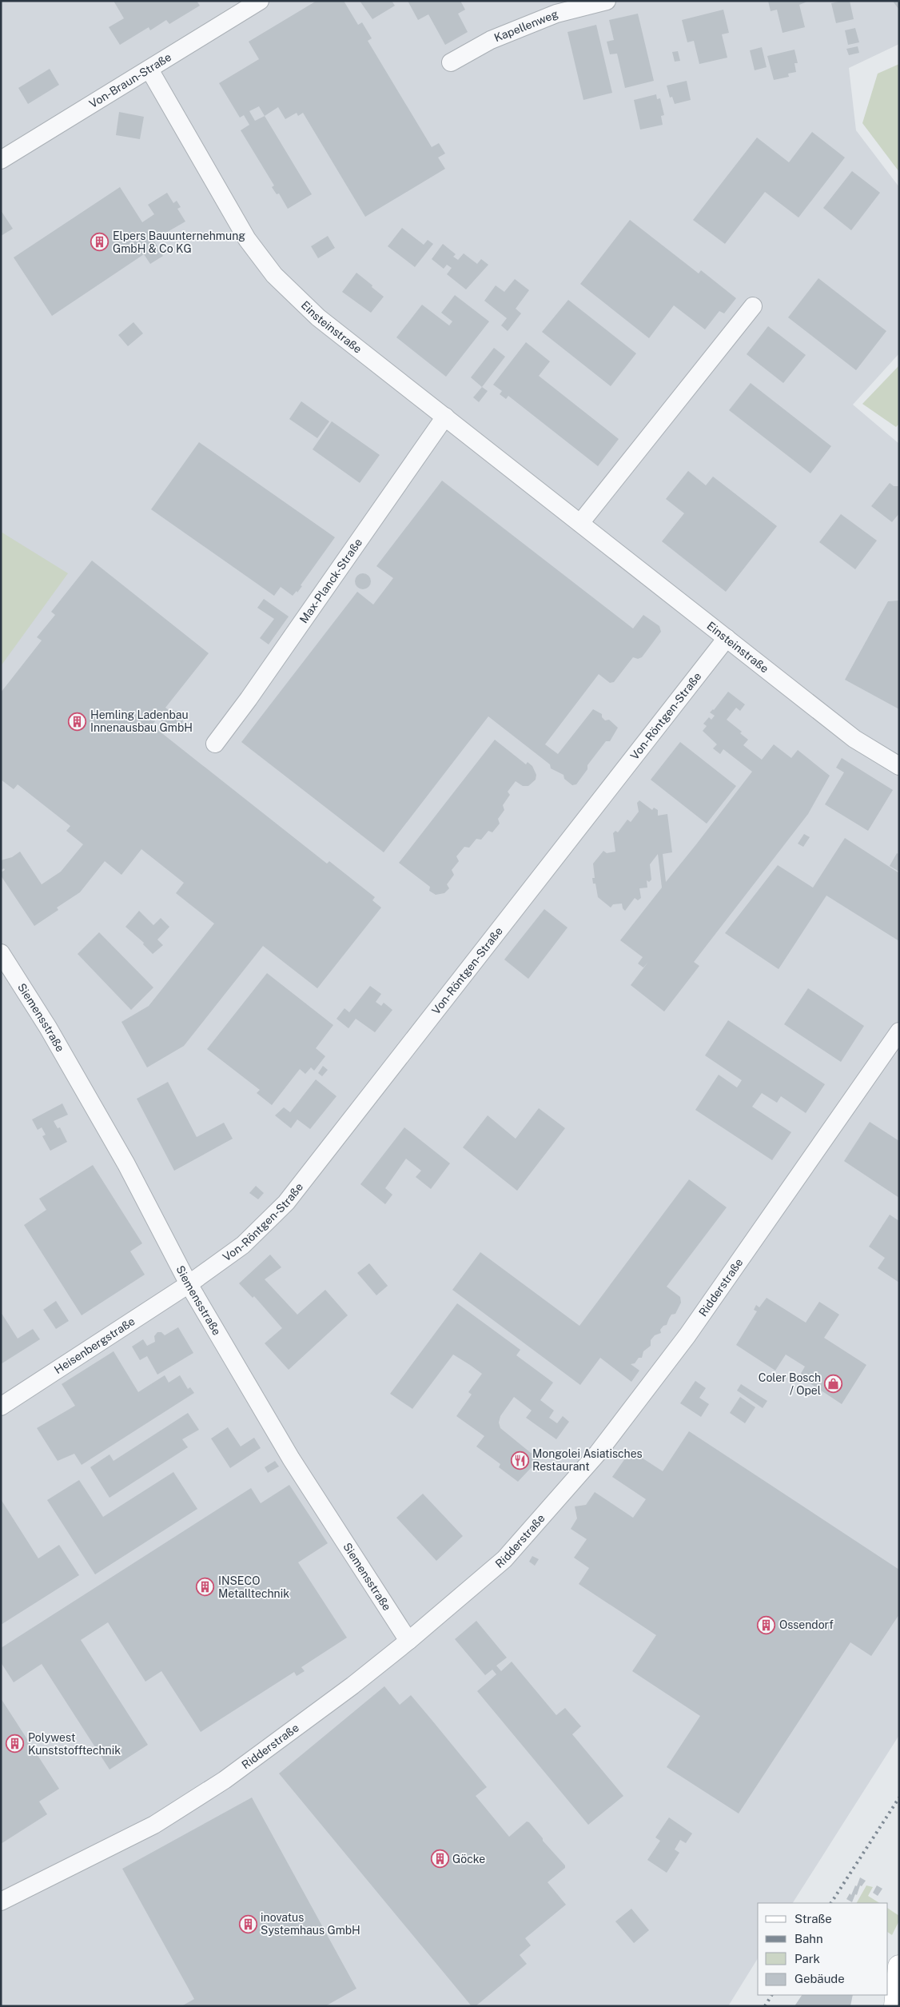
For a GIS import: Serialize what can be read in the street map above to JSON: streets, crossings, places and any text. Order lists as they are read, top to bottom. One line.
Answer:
{"streets":{"street":["Kapellenweg","Von-Braun-Straße","Einsteinstraße","Max-Planck-Straße","Von-Röntgen-Straße","Siemensstraße","Ridderstraße","Heisenbergstraße"]},"crossings":[["Von-Braun-Straße","Einsteinstraße"],["Einsteinstraße","Max-Planck-Straße"],["Einsteinstraße","Von-Röntgen-Straße"],["Von-Röntgen-Straße","Siemensstraße"],["Von-Röntgen-Straße","Heisenbergstraße"],["Siemensstraße","Ridderstraße"],["Siemensstraße","Heisenbergstraße"]],"places":{"building":["Elpers Bauunternehmung GmbH & Co KG","Hemling Ladenbau Innenausbau GmbH","INSECO Metalltechnik","Ossendorf","Polywest Kunststofftechnik","Göcke","inovatus Systemhaus GmbH"],"shop":["Coler Bosch / Opel"],"restaurant":["Mongolei Asiatisches Restaurant"]},"legend":["Straße","Bahn","Park","Gebäude"]}
